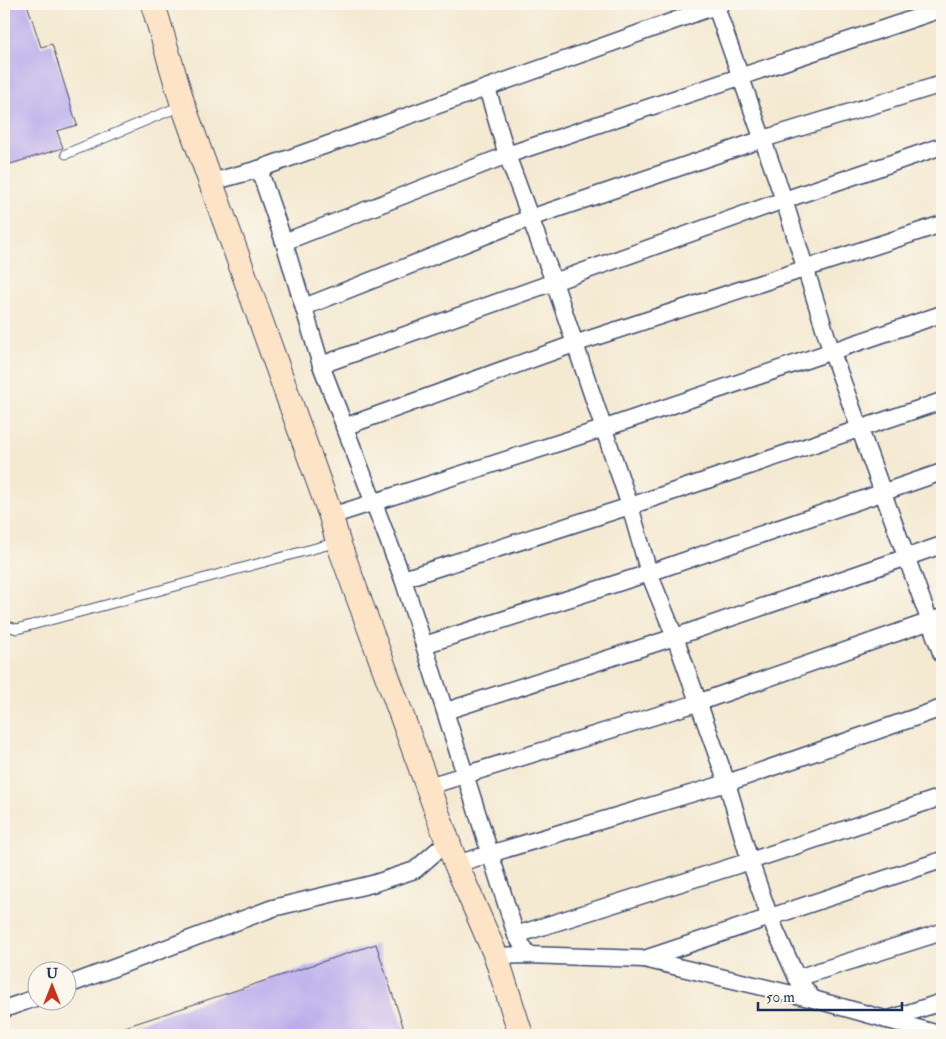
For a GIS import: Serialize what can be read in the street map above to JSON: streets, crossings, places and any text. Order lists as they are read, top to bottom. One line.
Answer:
{"scale_bar":"50 m","north":"top"}
